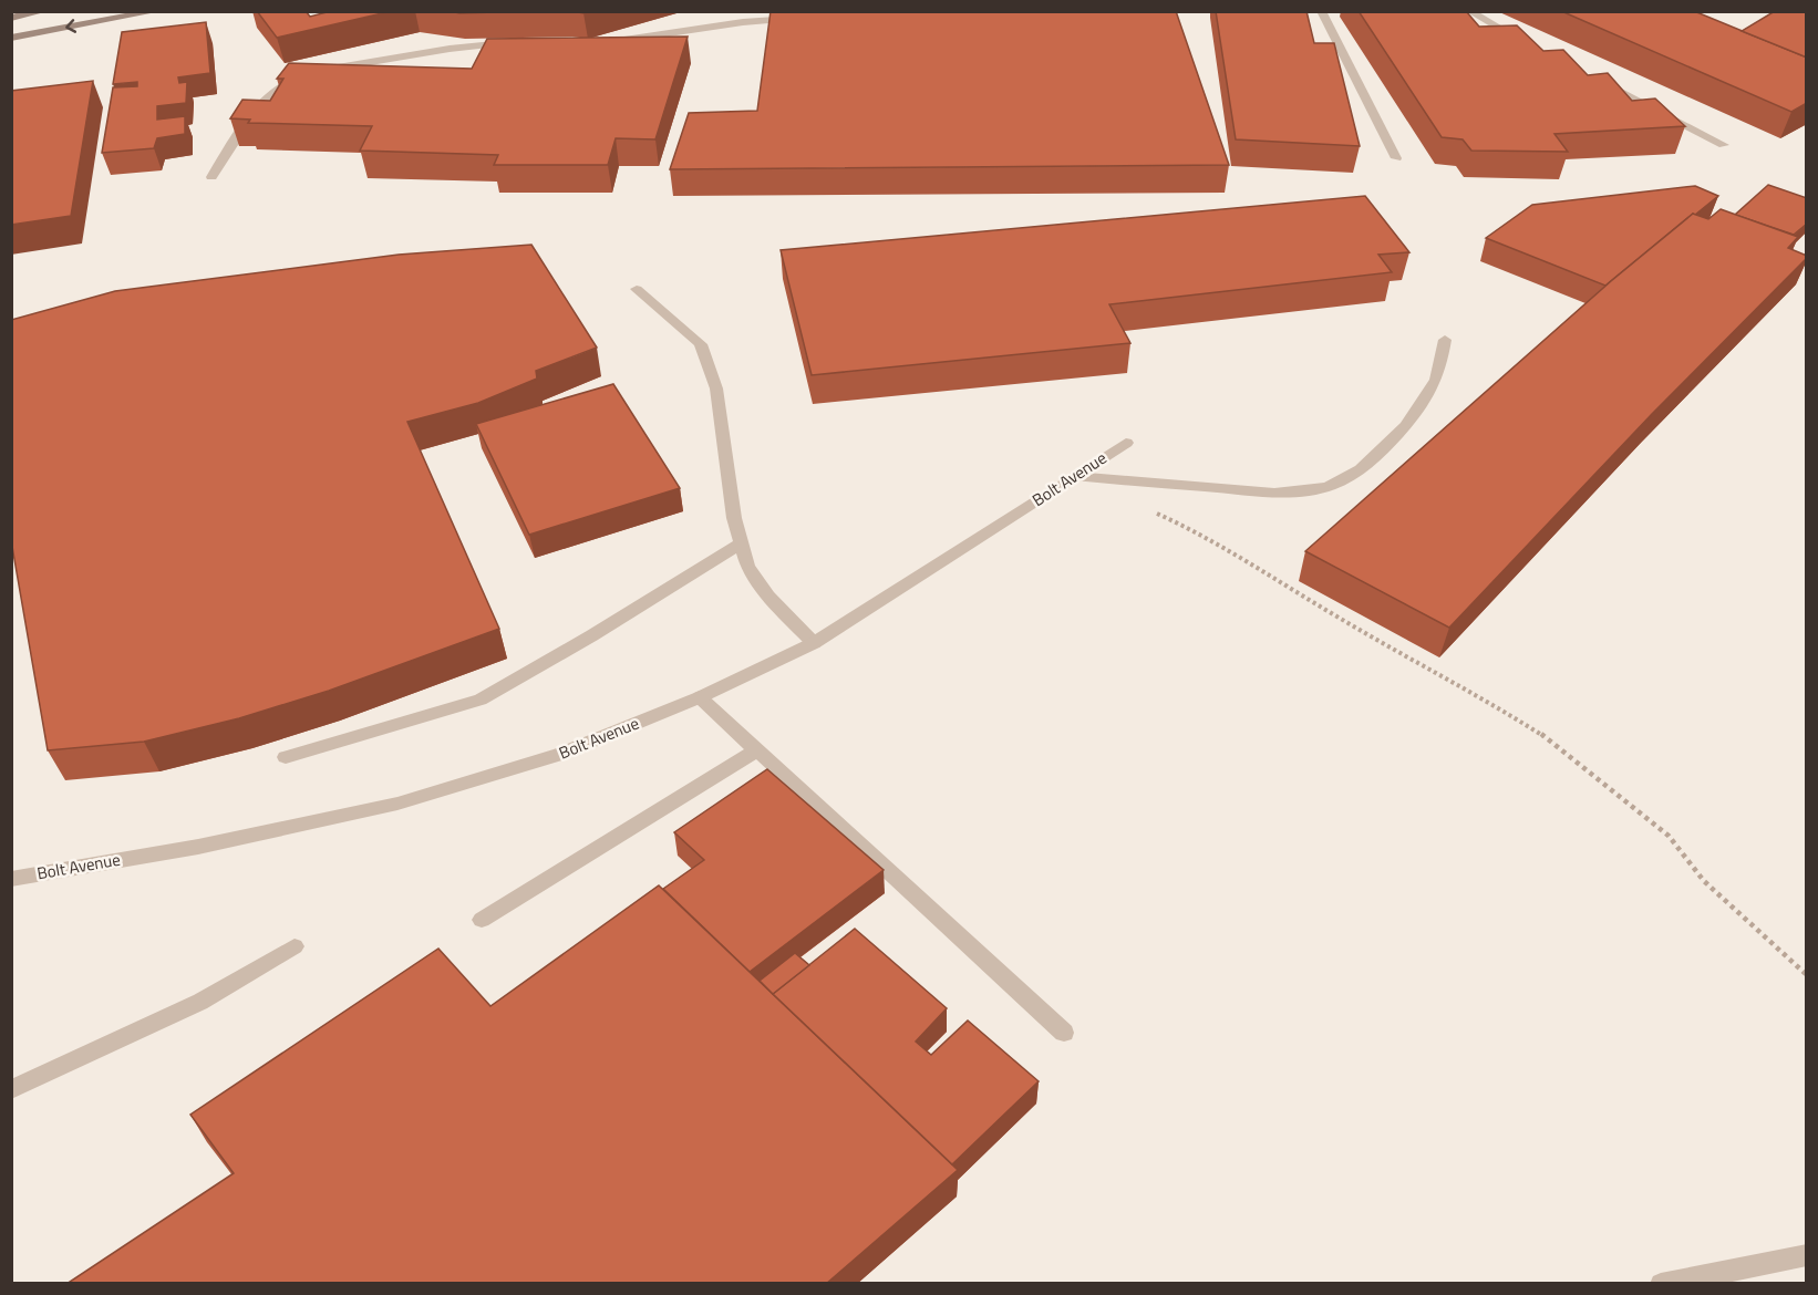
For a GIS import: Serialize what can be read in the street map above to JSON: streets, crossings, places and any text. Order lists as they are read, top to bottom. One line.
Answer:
{"streets":{"street":["Bolt Avenue"]}}
